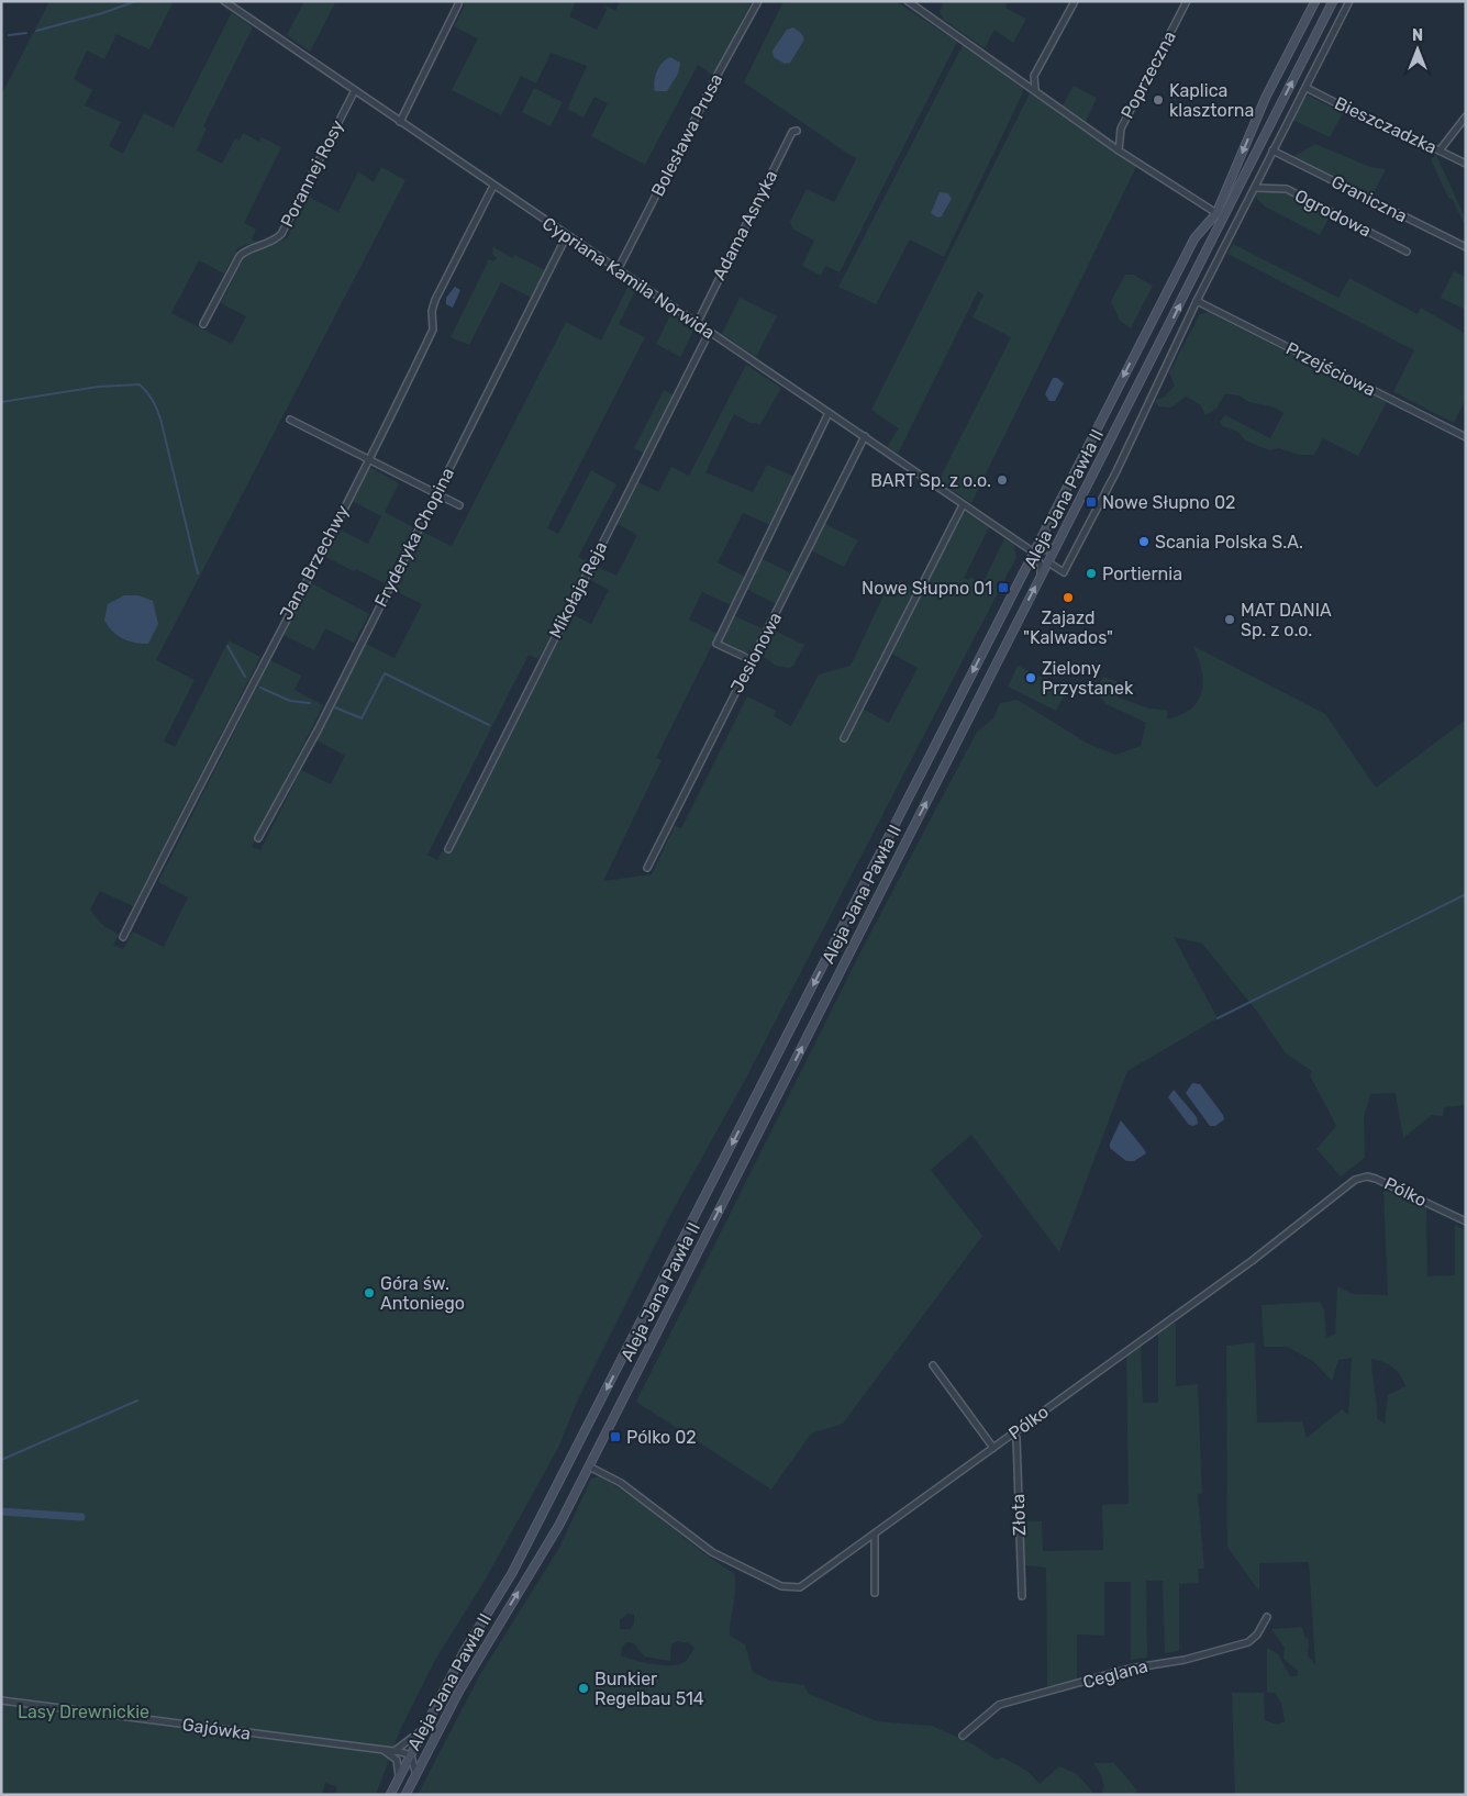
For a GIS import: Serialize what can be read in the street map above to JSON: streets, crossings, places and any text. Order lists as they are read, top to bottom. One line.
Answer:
{"streets":{"main road":["Aleja Jana Pawła II"],"street":["Poprzeczna","Bieszczadzka","Bolesława Prusa","Porannej Rosy","Graniczna","Ogrodowa","Adama Asnyka","Cypriana Kamila Norwida","Przejściowa","Fryderyka Chopina","Jana Brzechwy","Mikołaja Reja","Jesionowa","Pólko","Złota","Ceglana","Gajówka"]},"crossings":[["Bolesława Prusa","Cypriana Kamila Norwida"],["Porannej Rosy","Cypriana Kamila Norwida"],["Adama Asnyka","Cypriana Kamila Norwida"],["Cypriana Kamila Norwida","Aleja Jana Pawła II"],["Cypriana Kamila Norwida","Fryderyka Chopina"],["Cypriana Kamila Norwida","Jana Brzechwy"],["Cypriana Kamila Norwida","Mikołaja Reja"],["Cypriana Kamila Norwida","Jesionowa"],["Aleja Jana Pawła II","Pólko"],["Aleja Jana Pawła II","Gajówka"],["Pólko","Złota"]],"parks":["Lasy Drewnickie"],"places":{"other":["Kaplica klasztorna","BART Sp. z o.o.","Scania Polska S.A.","Portiernia","Zajazd \"Kalwados\"","MAT DANIA Sp. z o.o.","Zielony Przystanek","Góra św. Antoniego","Bunkier Regelbau 514"],"transit":["Nowe Słupno 02","Nowe Słupno 01","Pólko 02"]},"north":"top"}
